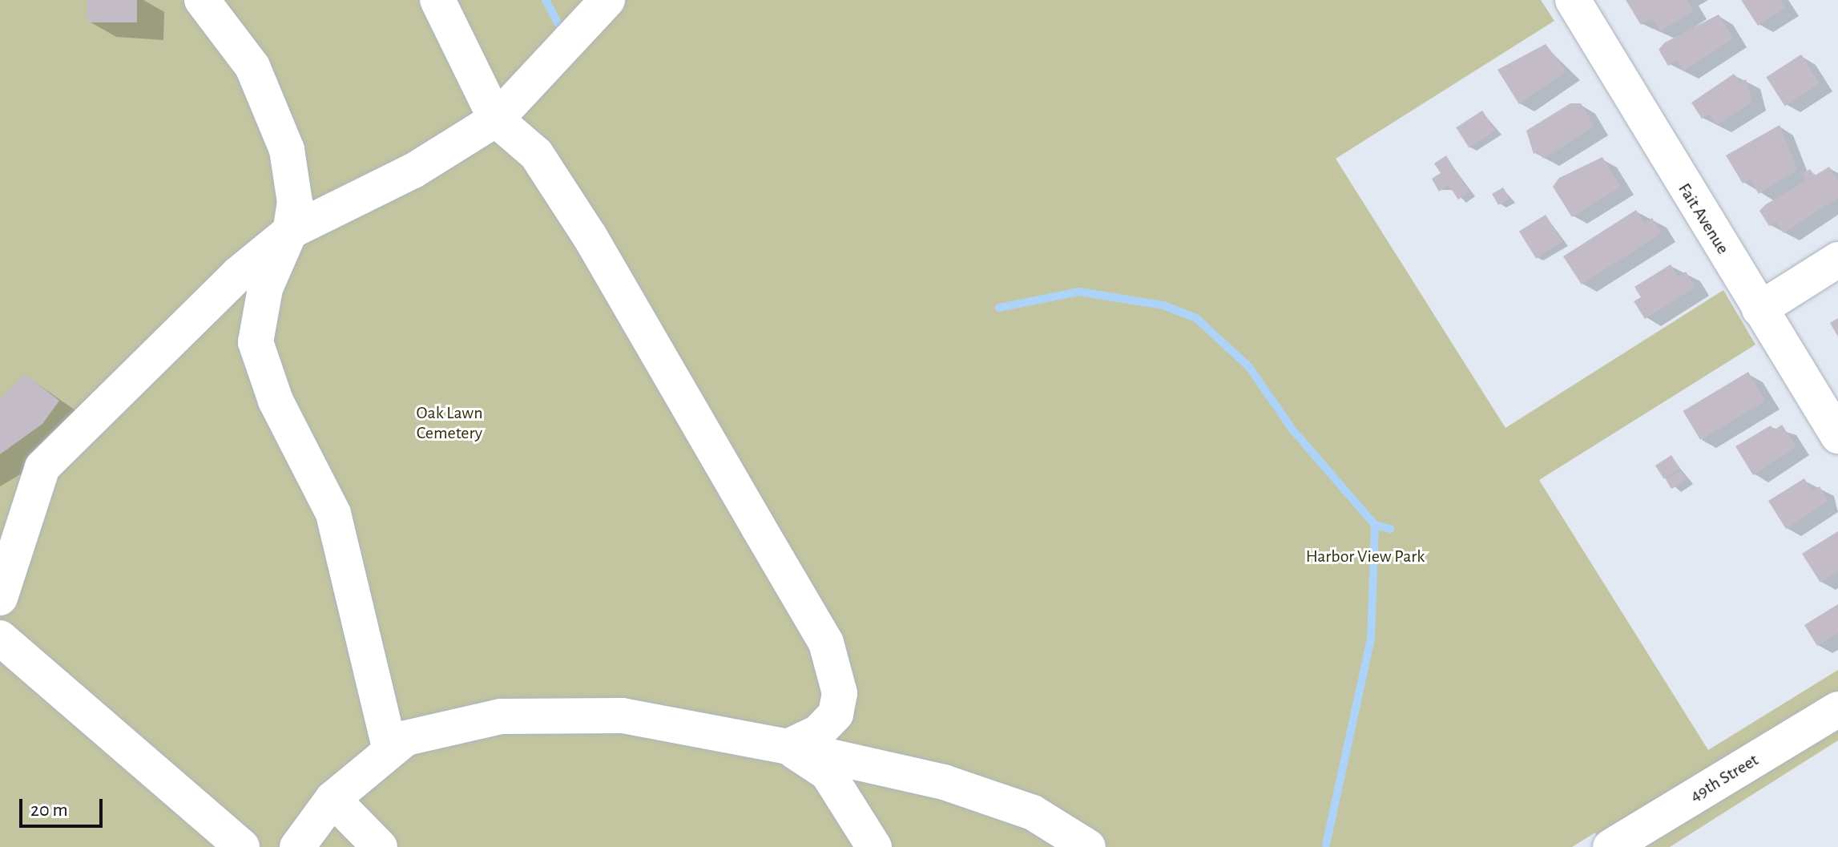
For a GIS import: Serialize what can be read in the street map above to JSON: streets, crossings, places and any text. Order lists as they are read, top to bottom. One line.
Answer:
{"streets":{"street":["Fait Avenue","49th Street"]},"parks":["Oak Lawn Cemetery","Harbor View Park"],"scale_bar":"20 m"}
